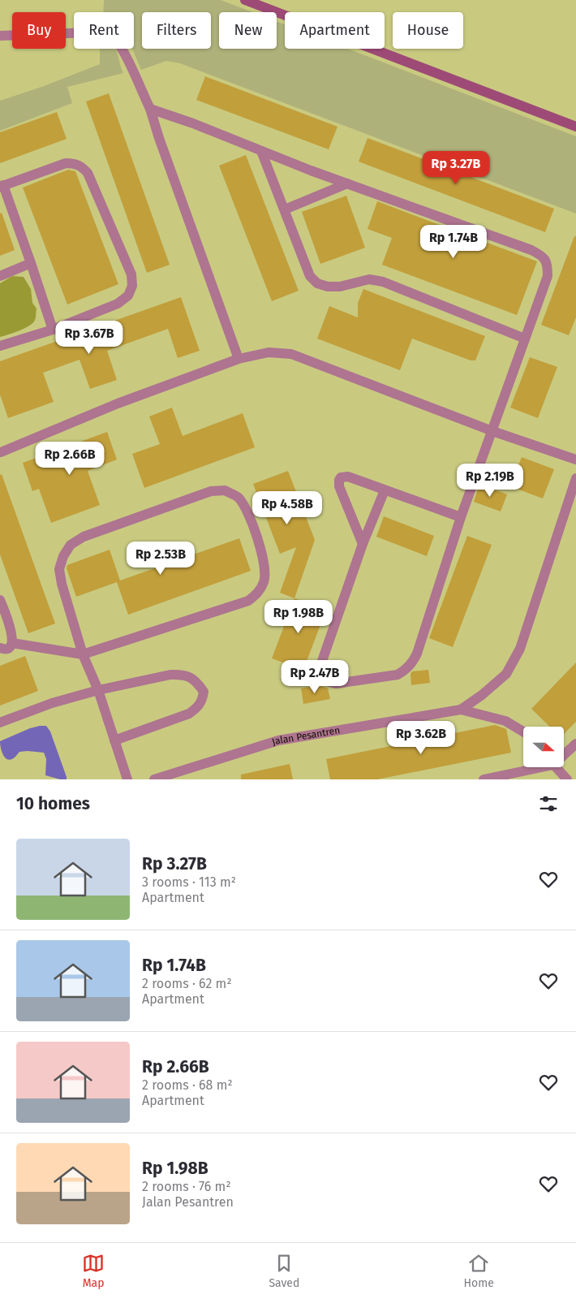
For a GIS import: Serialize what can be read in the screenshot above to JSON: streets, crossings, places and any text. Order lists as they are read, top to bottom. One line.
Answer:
{"streets":{"street":["Jalan Pesantren"]},"north":"right","page":{"chip":["Buy","Rent","Filters","New","Apartment","House"],"price":["Rp 3.27B","Rp 1.74B","Rp 3.67B","Rp 2.66B","Rp 2.19B","Rp 4.58B","Rp 2.53B","Rp 1.98B","Rp 2.47B","Rp 3.62B"],"heading":"10 homes","list":[{"name":"Rp 3.27B","note":"3 rooms · 113 m² · Apartment"},{"name":"Rp 1.74B","note":"2 rooms · 62 m² · Apartment"},{"name":"Rp 2.66B","note":"2 rooms · 68 m² · Apartment"},{"name":"Rp 1.98B","note":"2 rooms · 76 m² · Jalan Pesantren"}],"tabs":["Map","Saved","Home"]}}
